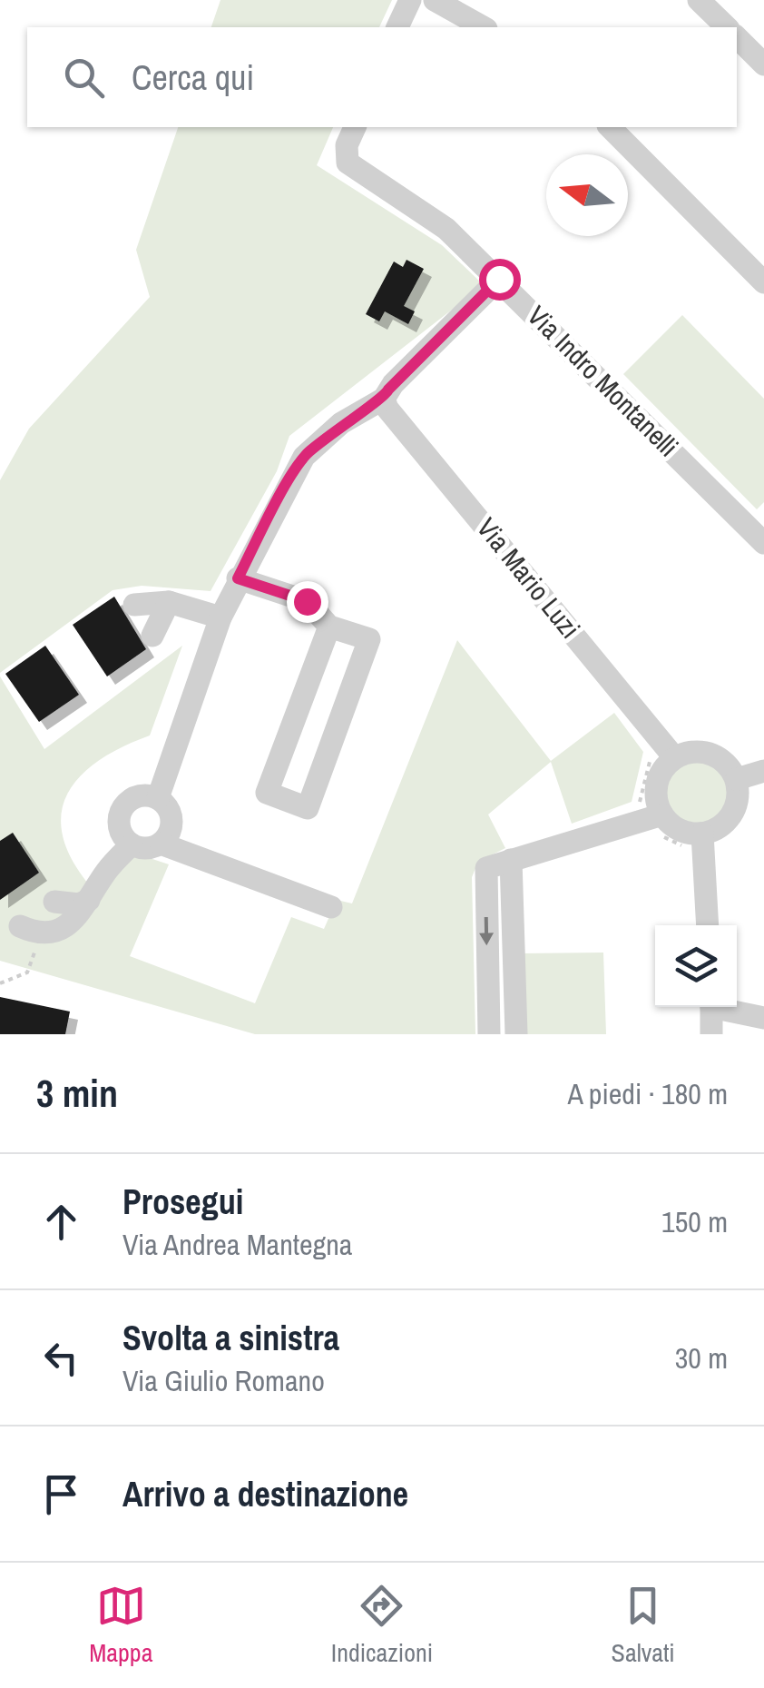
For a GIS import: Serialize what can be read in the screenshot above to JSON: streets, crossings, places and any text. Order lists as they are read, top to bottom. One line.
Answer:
{"streets":{"street":["Via Indro Montanelli","Via Mario Luzi"]},"north":"left","page":{"search":"Cerca qui","heading":["3 min","A piedi · 180 m"],"list":[["Prosegui","Via Andrea Mantegna","150 m"],["Svolta a sinistra","Via Giulio Romano","30 m"],"Arrivo a destinazione"],"nav":["Mappa","Indicazioni","Salvati"]}}
